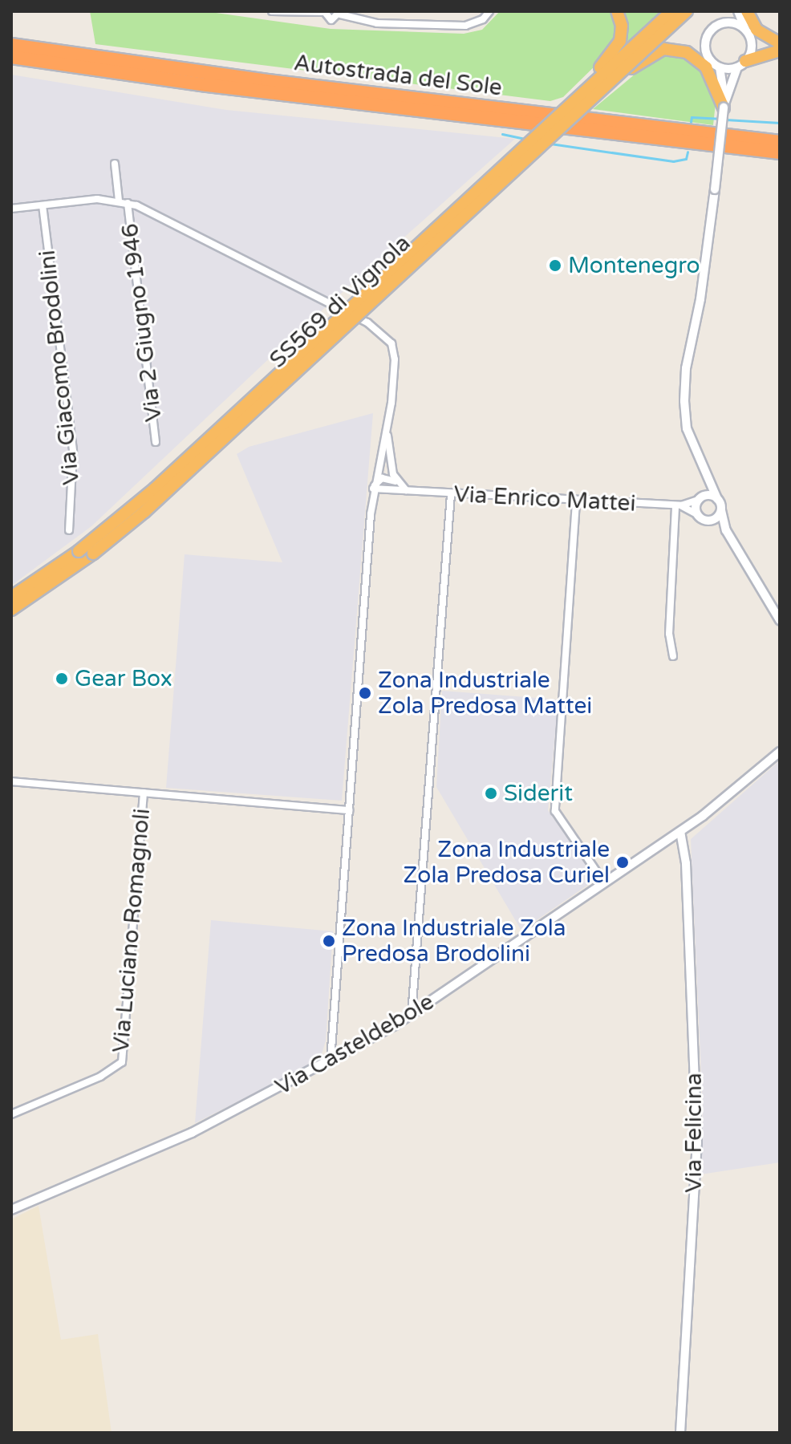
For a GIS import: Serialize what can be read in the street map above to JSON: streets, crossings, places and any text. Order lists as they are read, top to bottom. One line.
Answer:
{"streets":{"highway":["Autostrada del Sole","SS569 di Vignola"],"street":["Via 2 Giugno 1946","Via Giacomo Brodolini","Via Enrico Mattei","Via Luciano Romagnoli","Via Casteldebole","Via Felicina"]},"crossings":[["Via Casteldebole","Via Felicina"]],"places":["Montenegro","Gear Box","Zona Industriale Zola Predosa Mattei","Siderit","Zona Industriale Zola Predosa Curiel","Zona Industriale Zola Predosa Brodolini"]}
